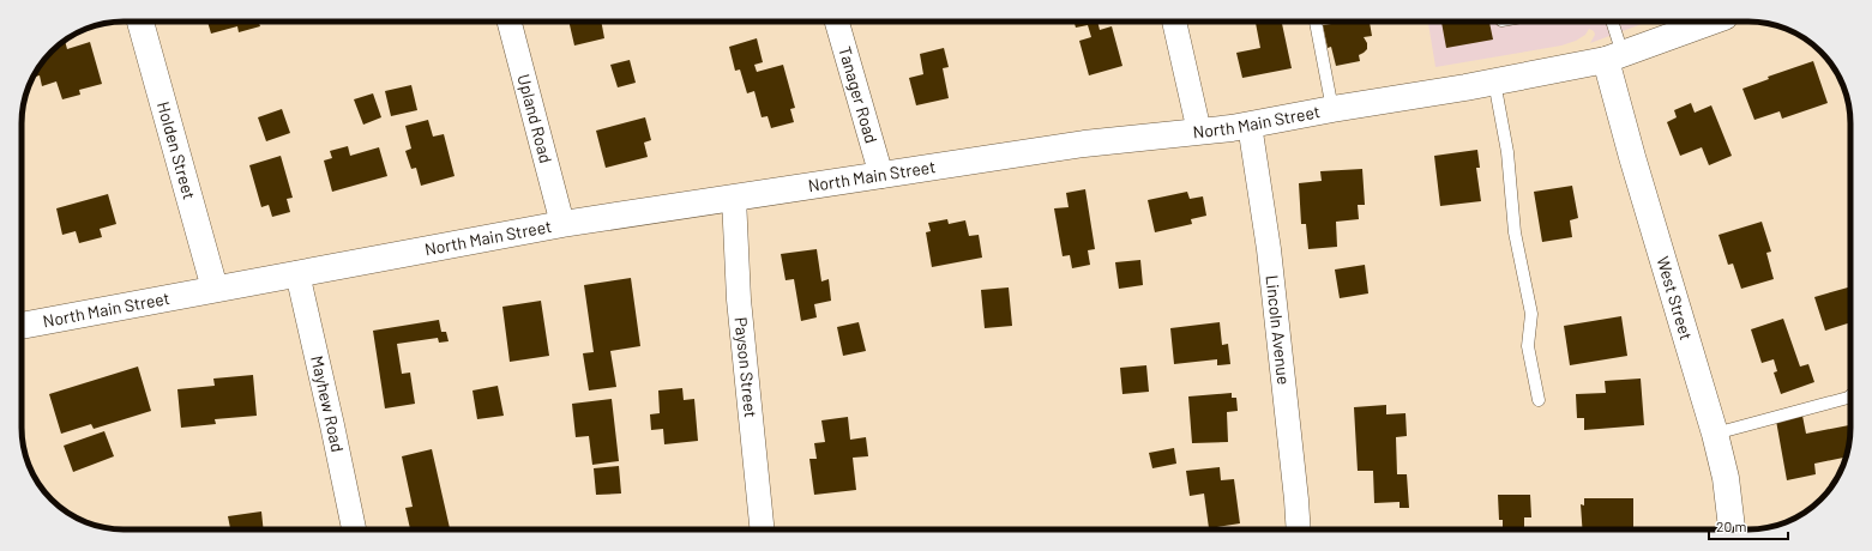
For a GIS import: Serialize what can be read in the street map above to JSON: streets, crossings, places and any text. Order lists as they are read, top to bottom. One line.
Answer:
{"streets":{"main road":["North Main Street","Holden Street","West Street"],"street":["Tanager Road","Upland Road","Lincoln Avenue","Payson Street","Mayhew Road"]},"crossings":[["Tanager Road","North Main Street"],["Upland Road","North Main Street"],["North Main Street","Holden Street"],["North Main Street","West Street"],["North Main Street","Lincoln Avenue"],["North Main Street","Payson Street"],["North Main Street","Mayhew Road"]],"scale_bar":"20 m"}
